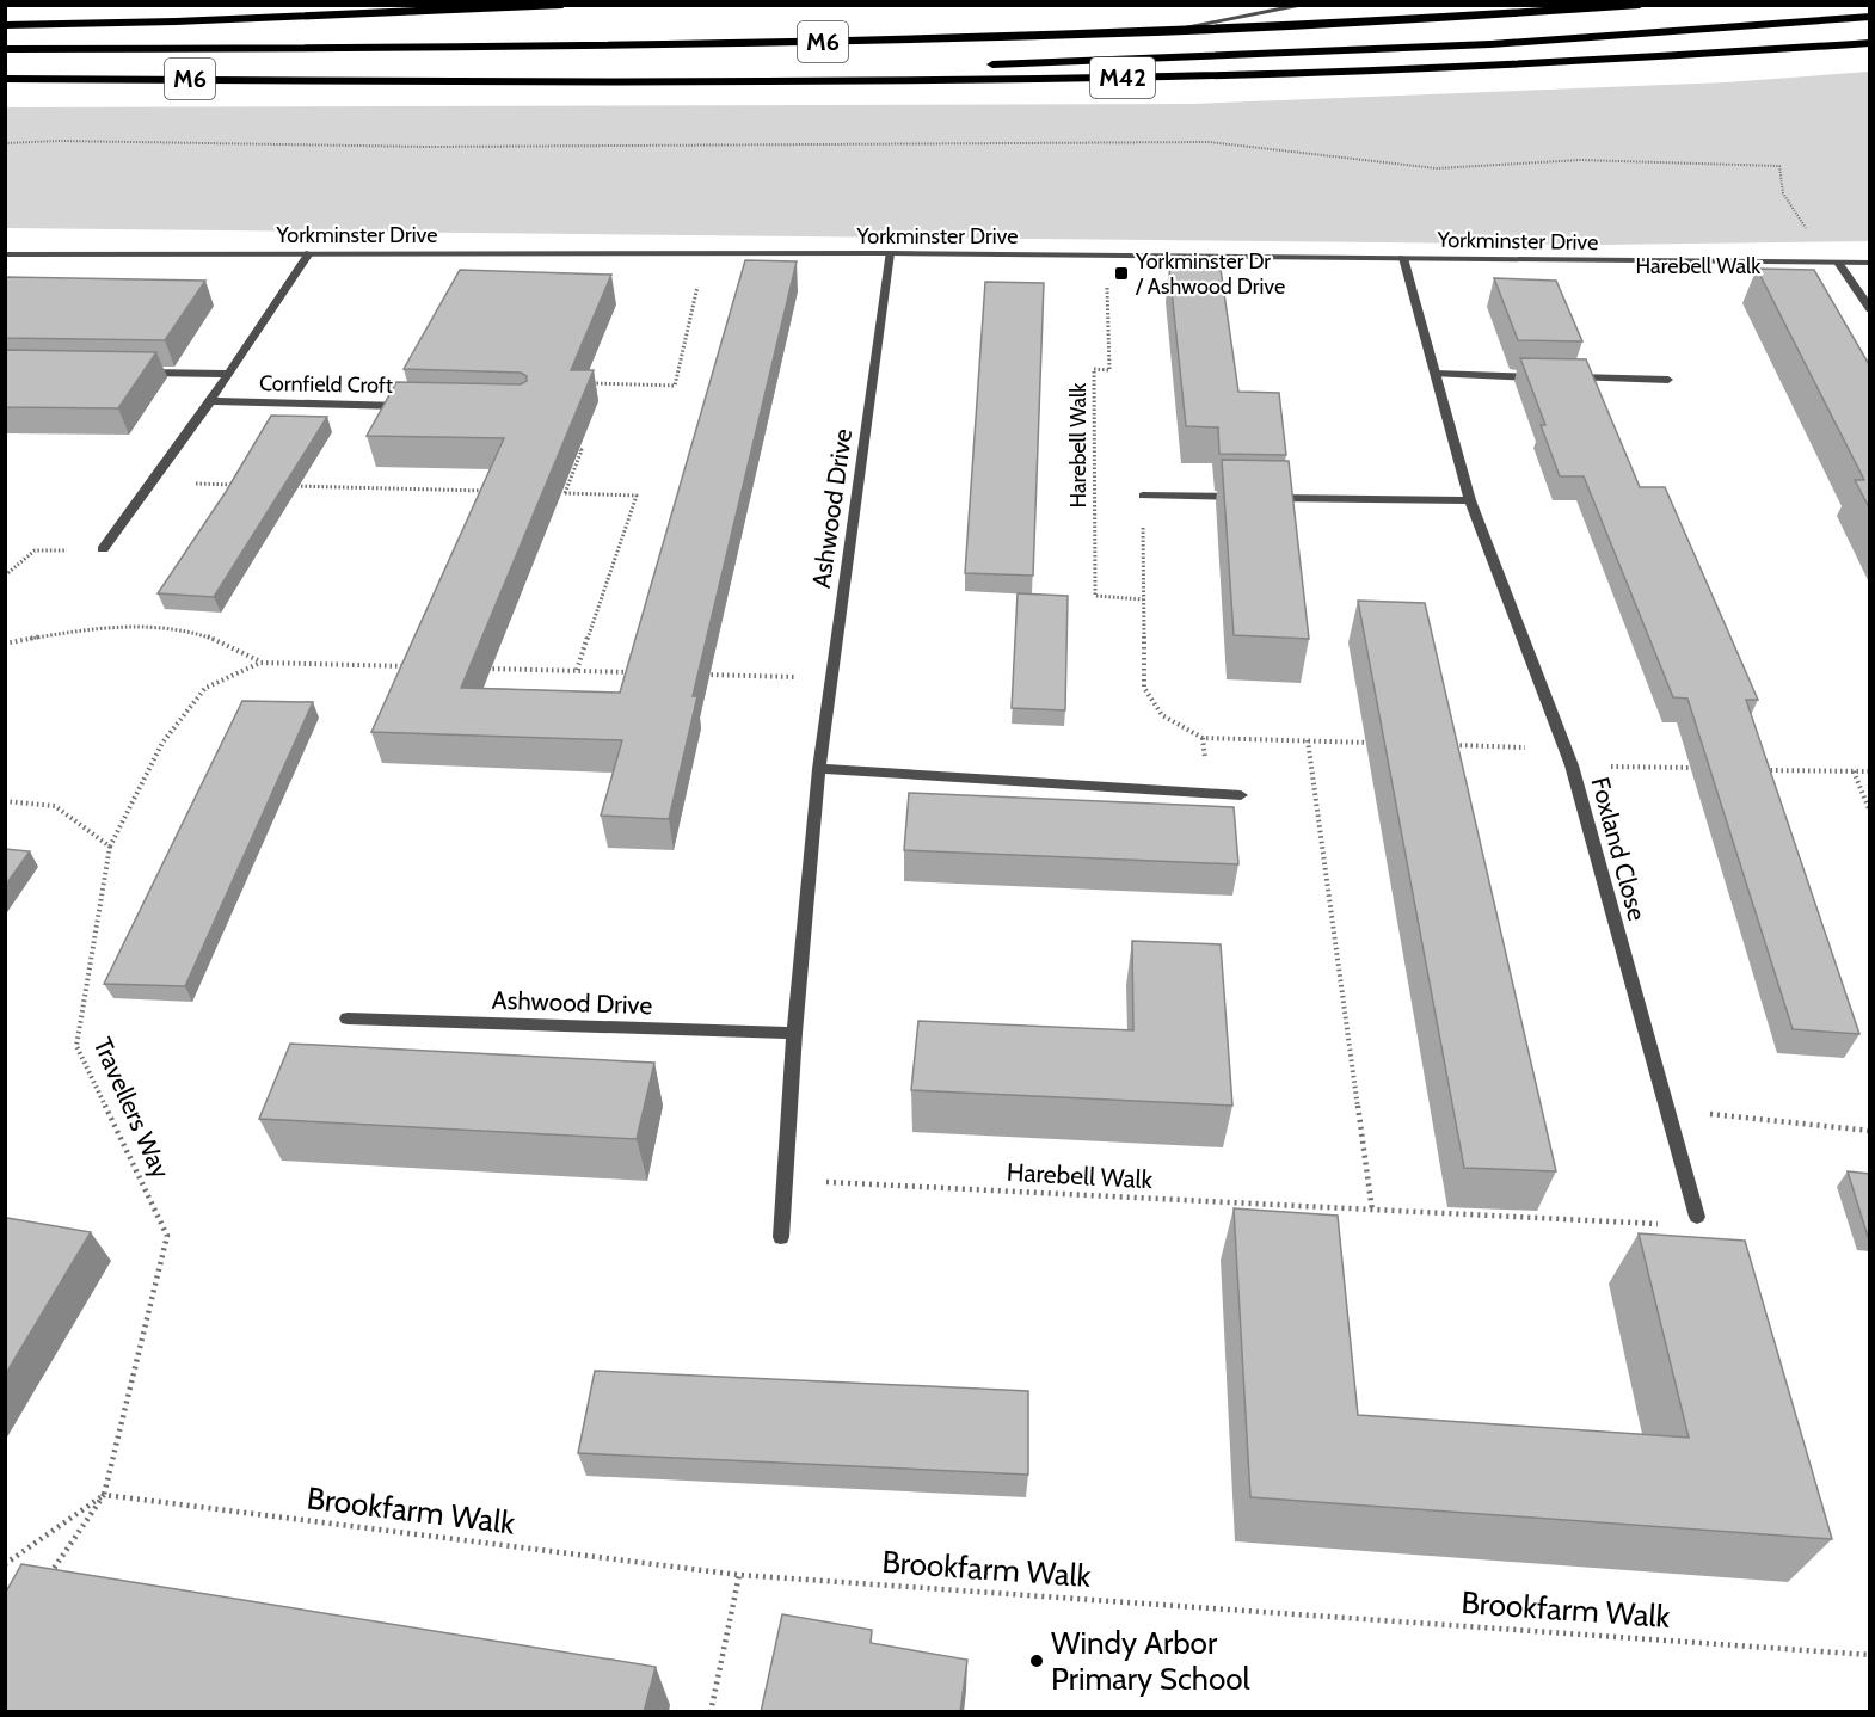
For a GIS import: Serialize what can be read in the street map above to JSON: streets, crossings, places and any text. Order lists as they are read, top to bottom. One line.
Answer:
{"streets":{"highway":["M6","M42"],"street":["Yorkminster Drive","Cornfield Croft","Ashwood Drive","Foxland Close"],"path":["Harebell Walk","Travellers Way","Brookfarm Walk"]},"crossings":[["M6","M42"],["Yorkminster Drive","Cornfield Croft"],["Yorkminster Drive","Ashwood Drive"],["Yorkminster Drive","Foxland Close"],["Harebell Walk","Ashwood Drive"],["Harebell Walk","Foxland Close"],["Travellers Way","Brookfarm Walk"]],"places":{"transit":["Yorkminster Dr / Ashwood Drive"],"other":["Windy Arbor Primary School"]}}
